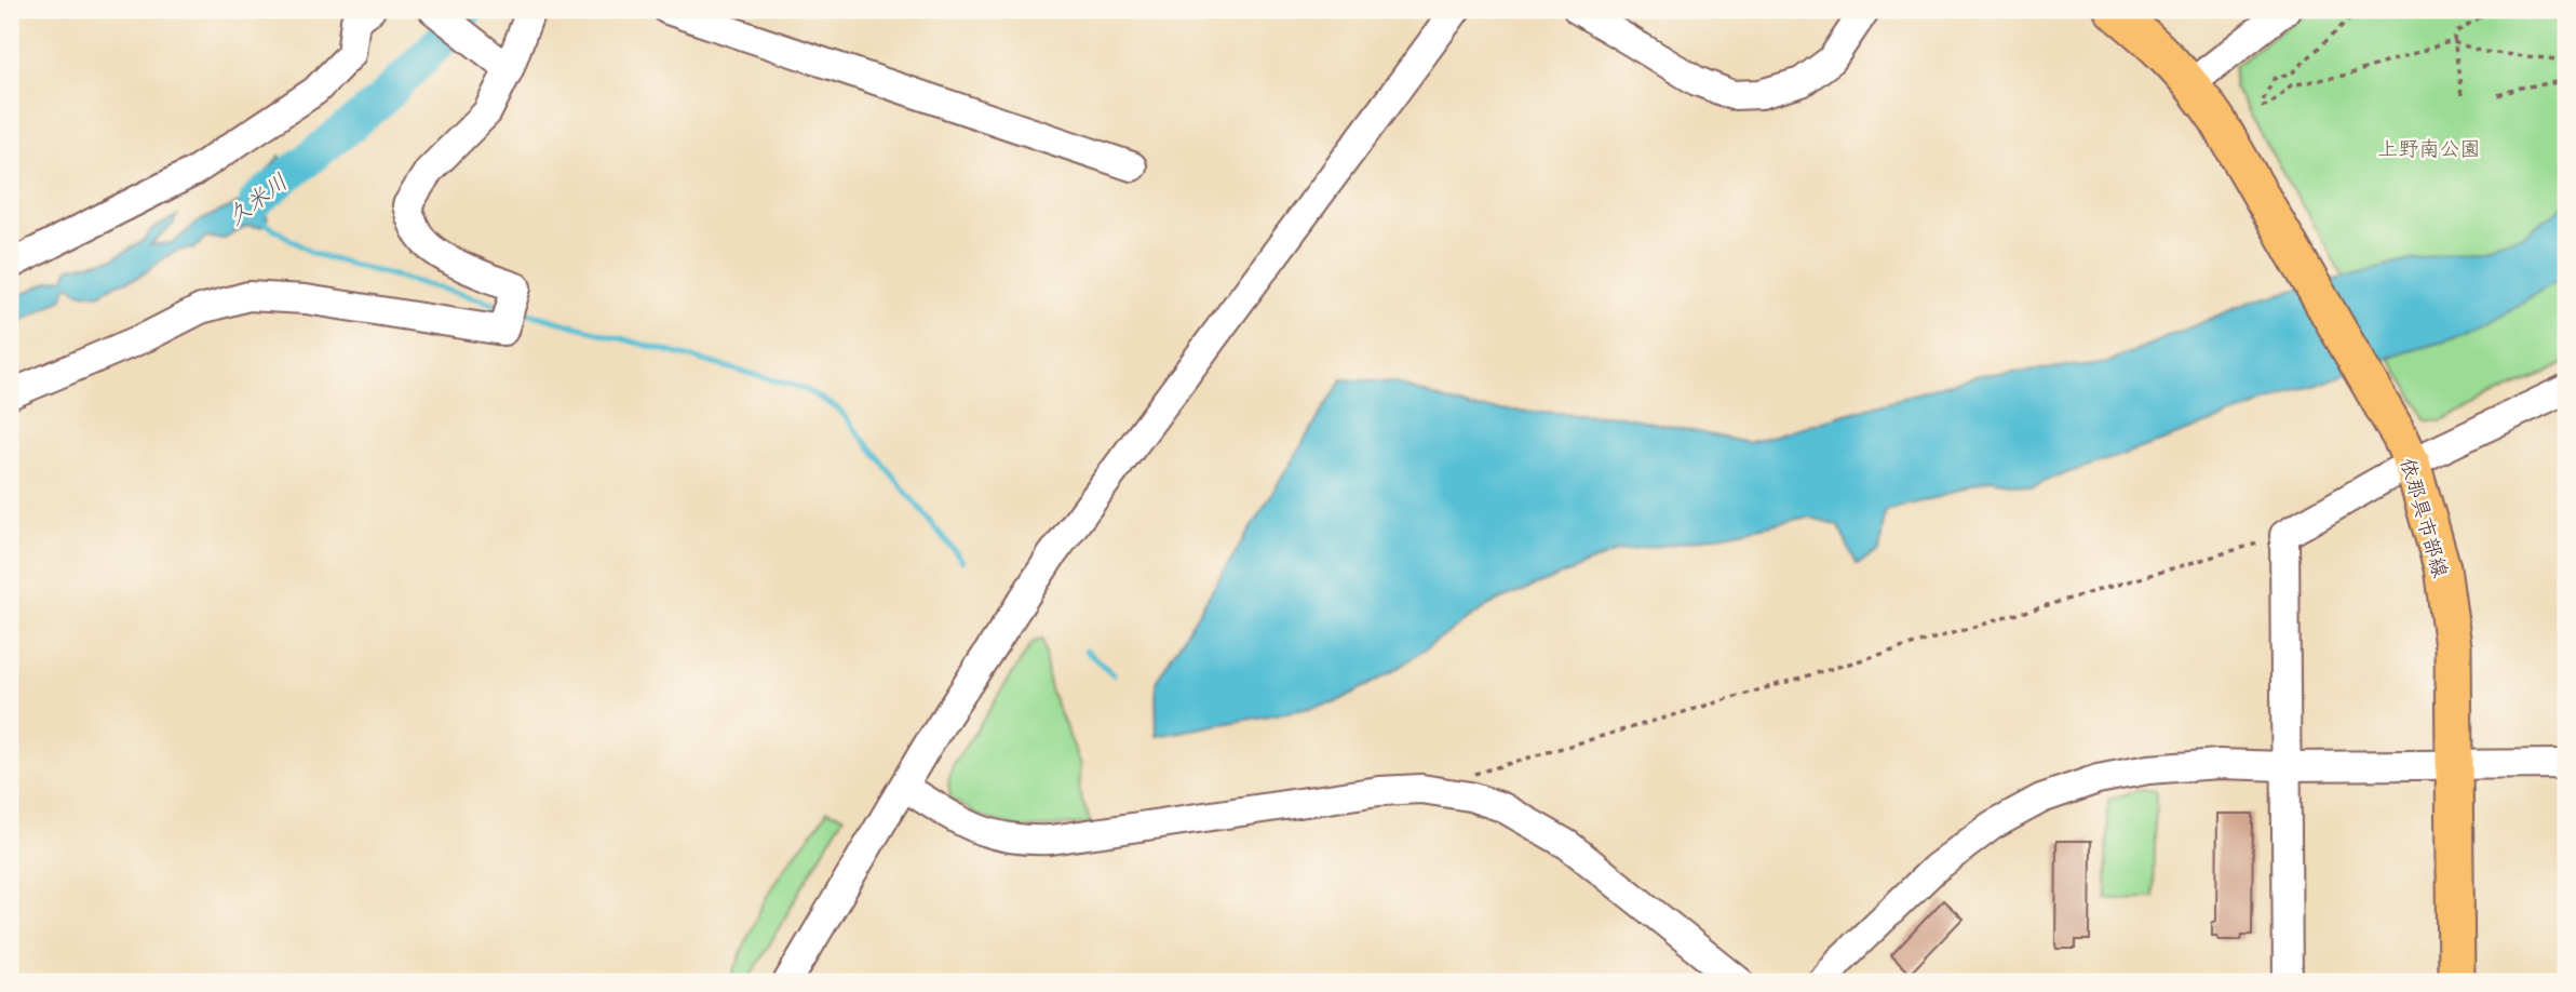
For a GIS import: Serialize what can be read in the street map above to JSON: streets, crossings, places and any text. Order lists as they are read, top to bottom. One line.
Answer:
{"streets":{"main road":["依那具市部線"]},"water":["久米川"],"parks":["上野南公園"]}
